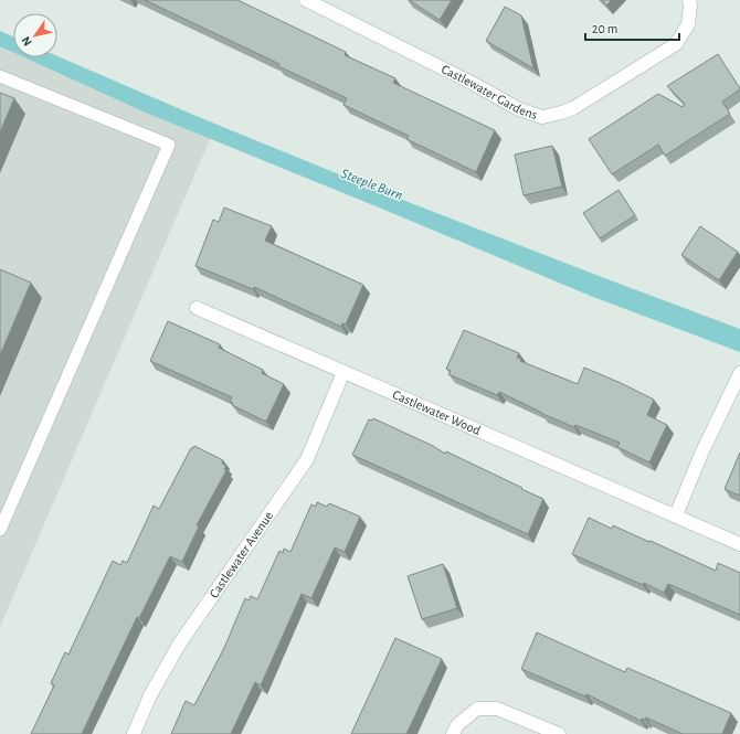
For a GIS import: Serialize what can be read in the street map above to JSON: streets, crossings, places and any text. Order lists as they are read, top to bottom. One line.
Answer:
{"streets":{"street":["Castlewater Gardens","Castlewater Wood","Castlewater Avenue"]},"crossings":[["Castlewater Wood","Castlewater Avenue"]],"water":["Steeple Burn"],"scale_bar":"20 m","north":"bottom left"}
